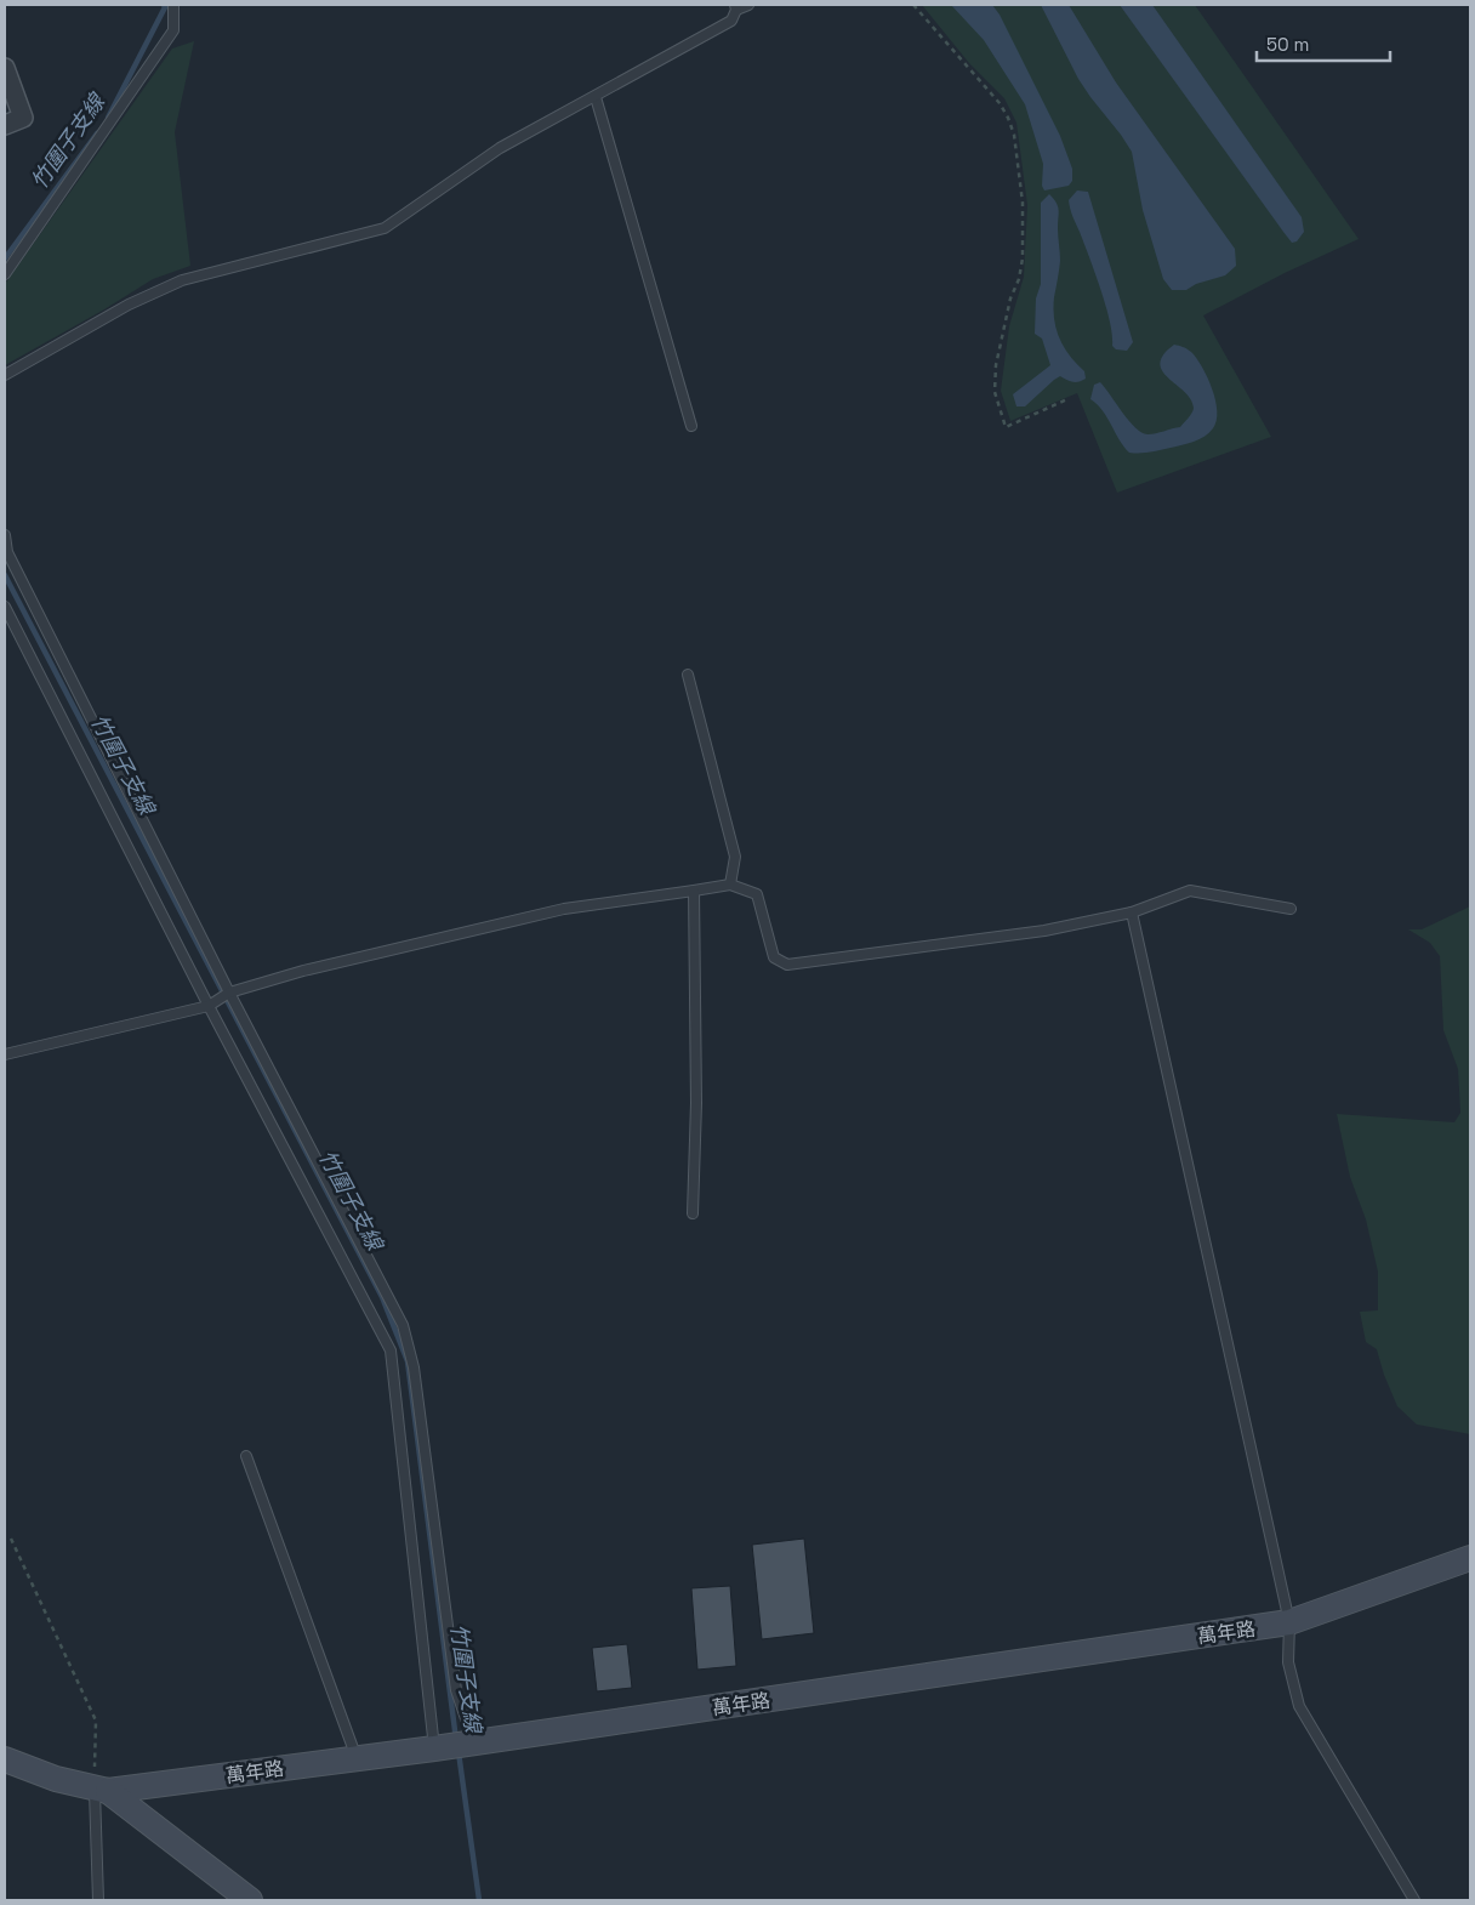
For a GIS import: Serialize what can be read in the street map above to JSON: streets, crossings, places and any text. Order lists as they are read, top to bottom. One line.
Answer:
{"streets":{"street":["萬年路"]},"water":["竹圍子支線"],"scale_bar":"50 m"}
